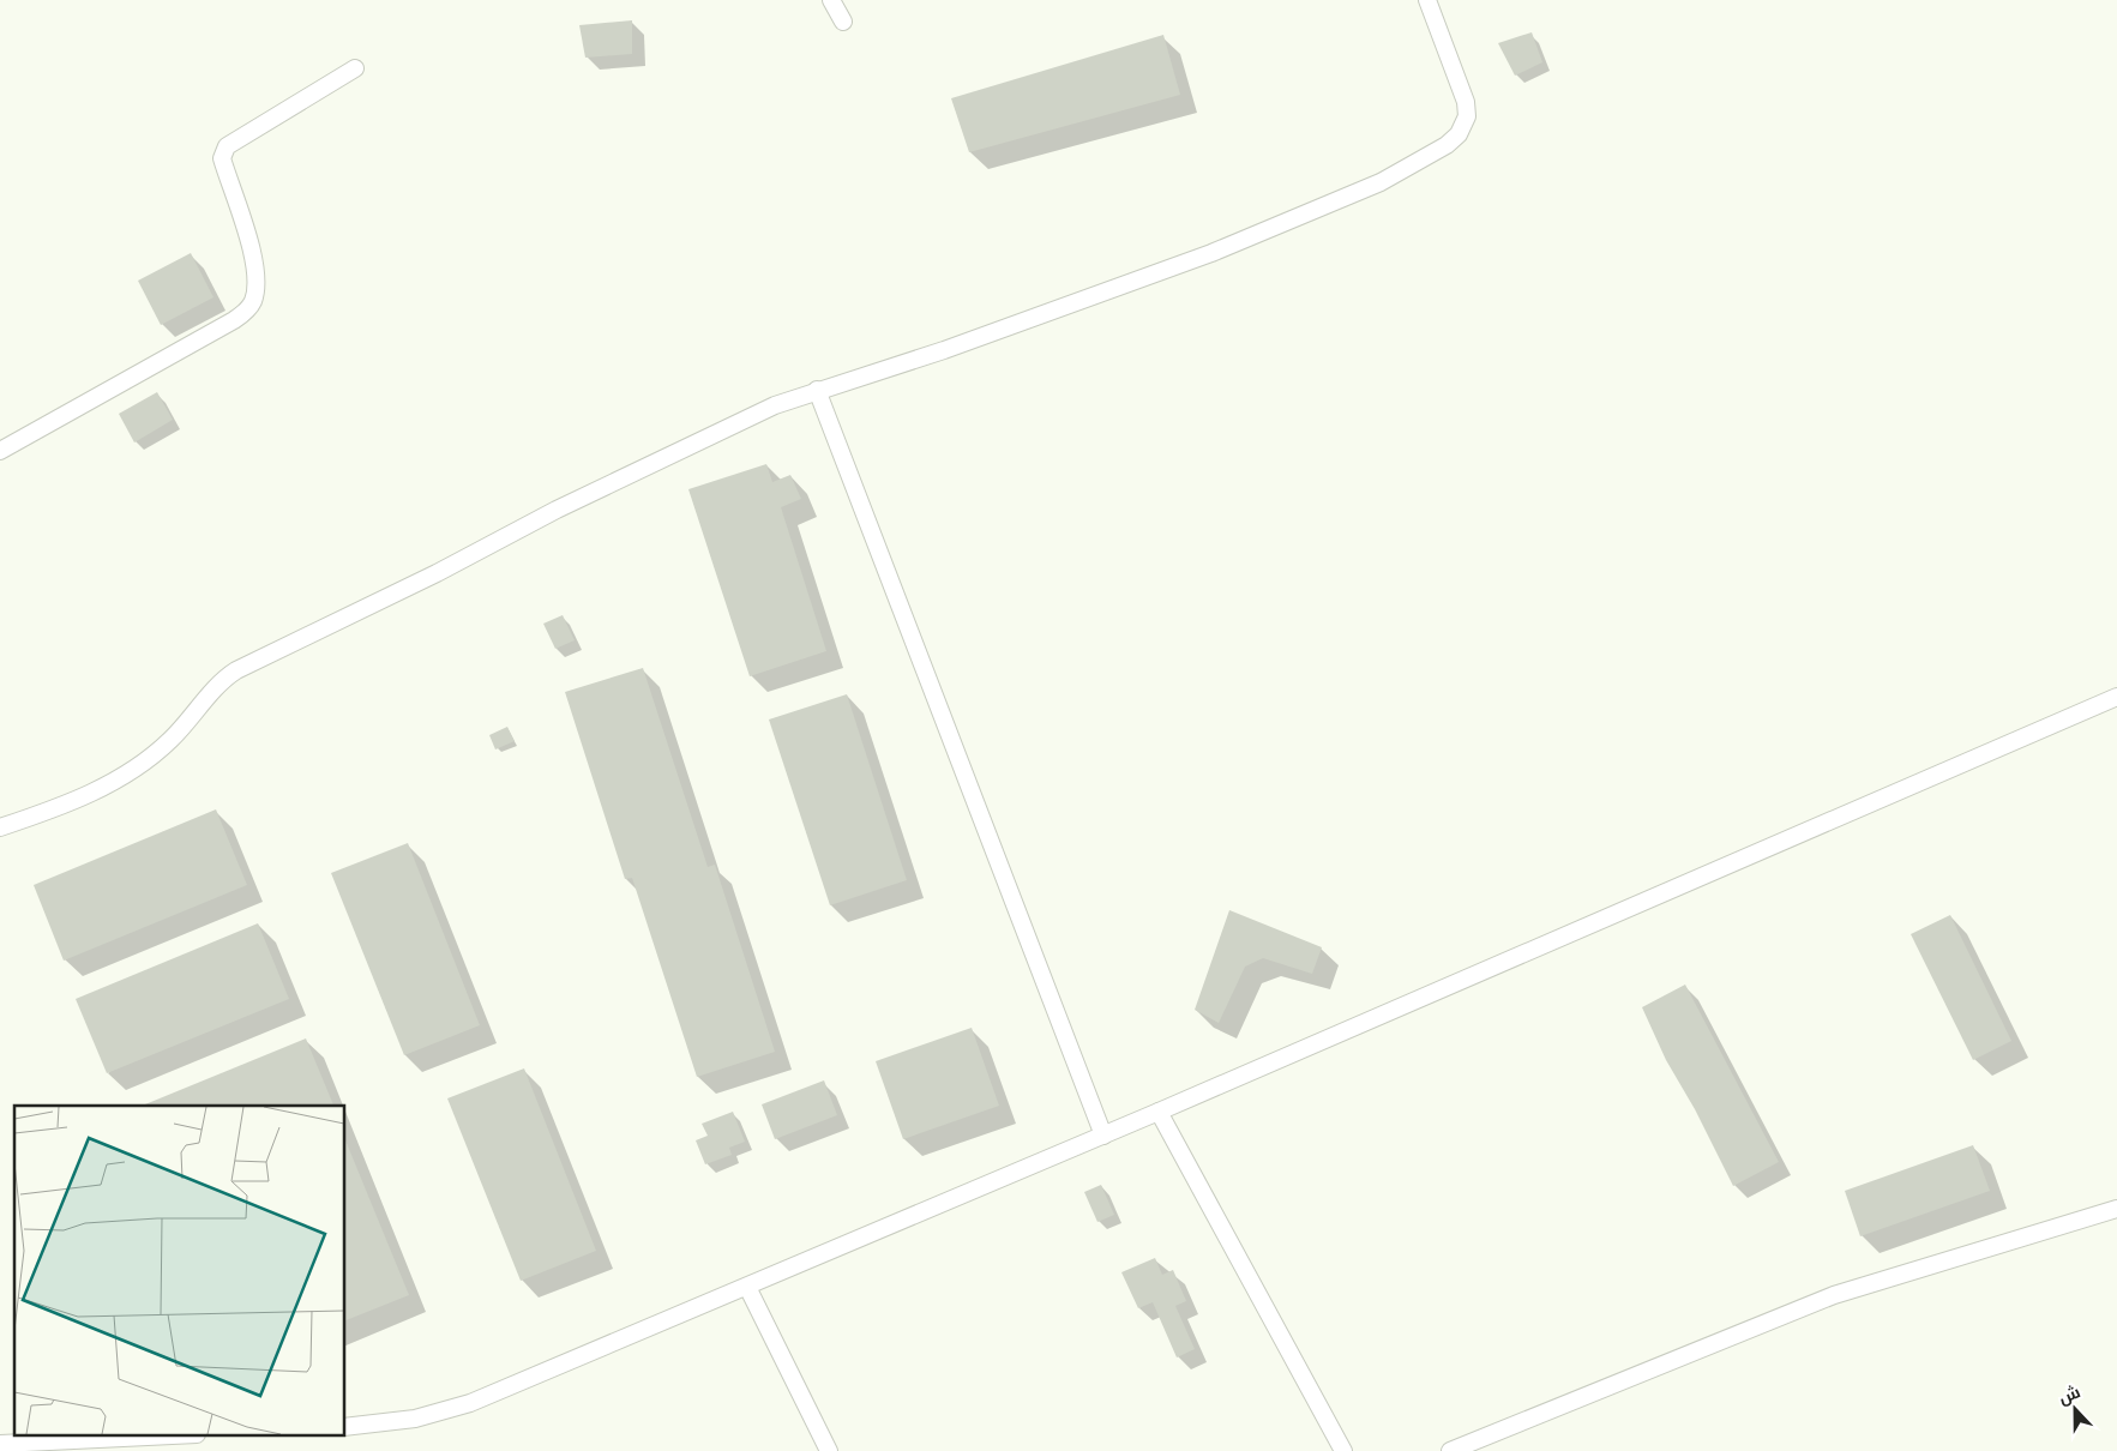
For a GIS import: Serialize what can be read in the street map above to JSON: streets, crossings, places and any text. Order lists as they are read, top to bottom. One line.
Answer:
{"north":"top"}
